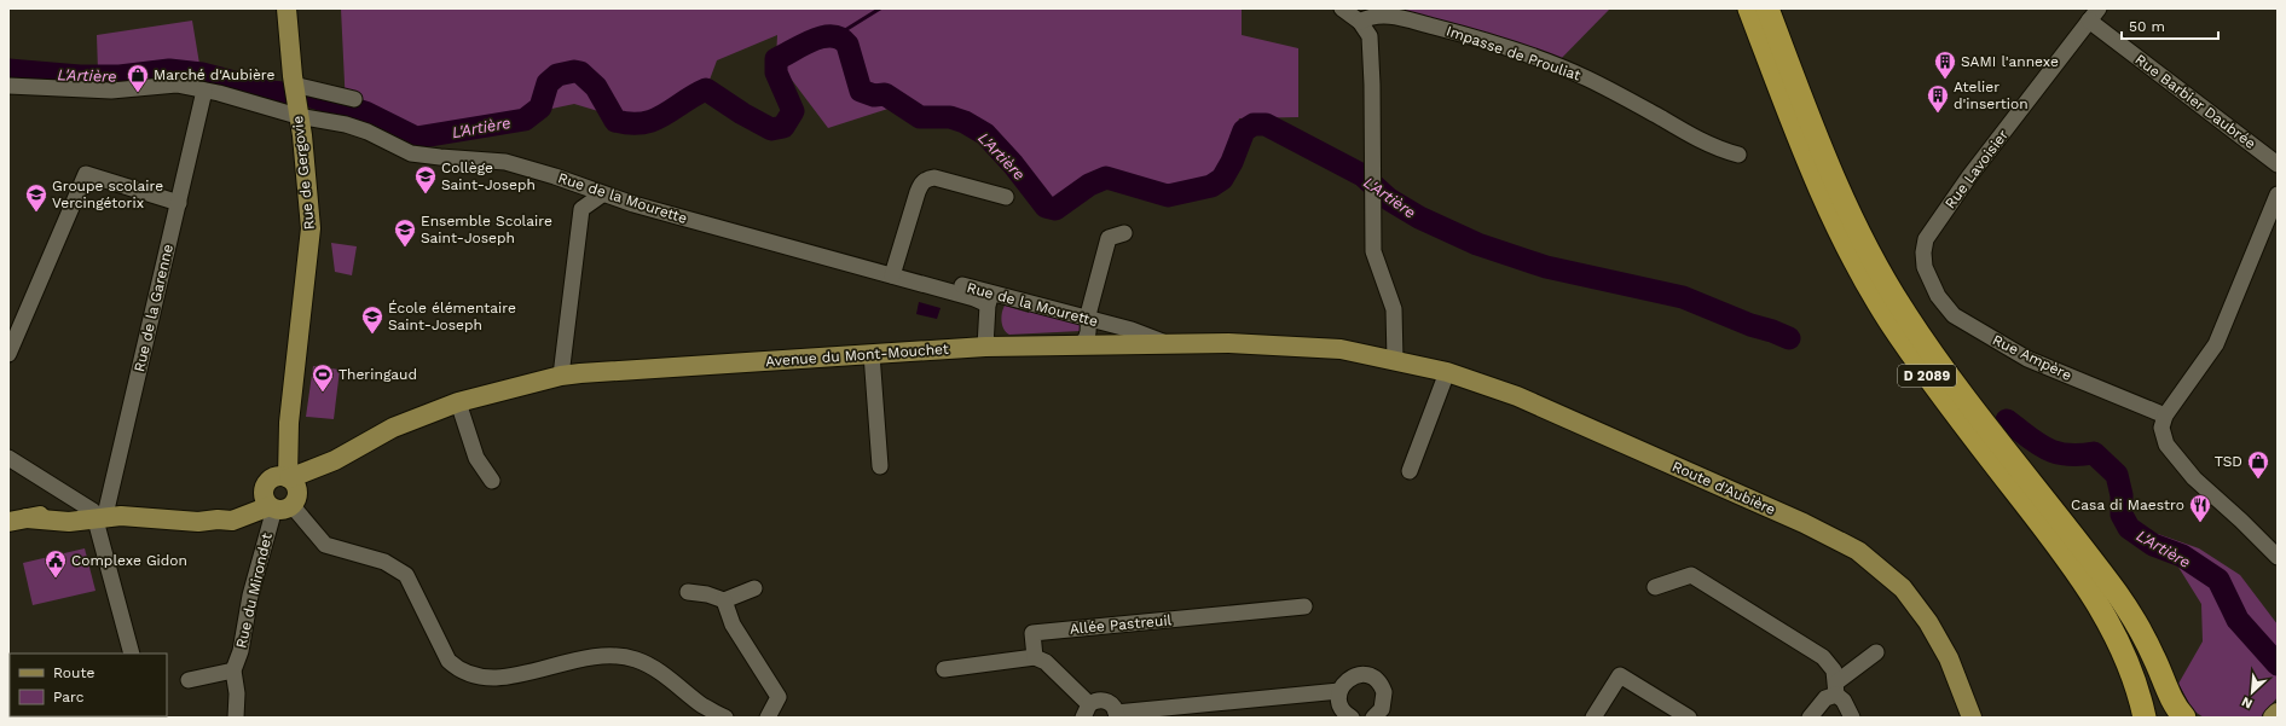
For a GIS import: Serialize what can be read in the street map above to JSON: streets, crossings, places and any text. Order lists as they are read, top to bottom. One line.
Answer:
{"streets":{"highway":["D 2089"],"main road":["Rue de Gergovie","Avenue du Mont-Mouchet","Route d'Aubière"],"street":["Impasse de Prouliat","Rue Barbier Daubrée","Rue Lavoisier","Rue de la Mourette","Rue de la Garenne","Rue Ampère","Rue du Mirondet","Allée Pastreuil"]},"crossings":[["Rue Barbier Daubrée","Rue Lavoisier"],["Rue Lavoisier","Rue Ampère"],["Rue de Gergovie","Rue de la Mourette"],["Rue de Gergovie","Avenue du Mont-Mouchet"],["Rue de Gergovie","Rue du Mirondet"],["Rue de la Mourette","Avenue du Mont-Mouchet"],["Rue de la Garenne","Avenue du Mont-Mouchet"],["Avenue du Mont-Mouchet","Route d'Aubière"],["Avenue du Mont-Mouchet","Rue du Mirondet"]],"water":["L'Artière"],"places":{"building":["SAMI l'annexe","Atelier d'insertion"],"shop":["Marché d'Aubière","TSD"],"school or university":["Collège Saint-Joseph","Groupe scolaire Vercingétorix","Ensemble Scolaire Saint-Joseph","École élémentaire Saint-Joseph"],"sports":["Theringaud"],"restaurant":["Casa di Maestro"],"public building":["Complexe Gidon"]},"legend":["Route","Parc"],"scale_bar":"50 m","north":"bottom left"}
